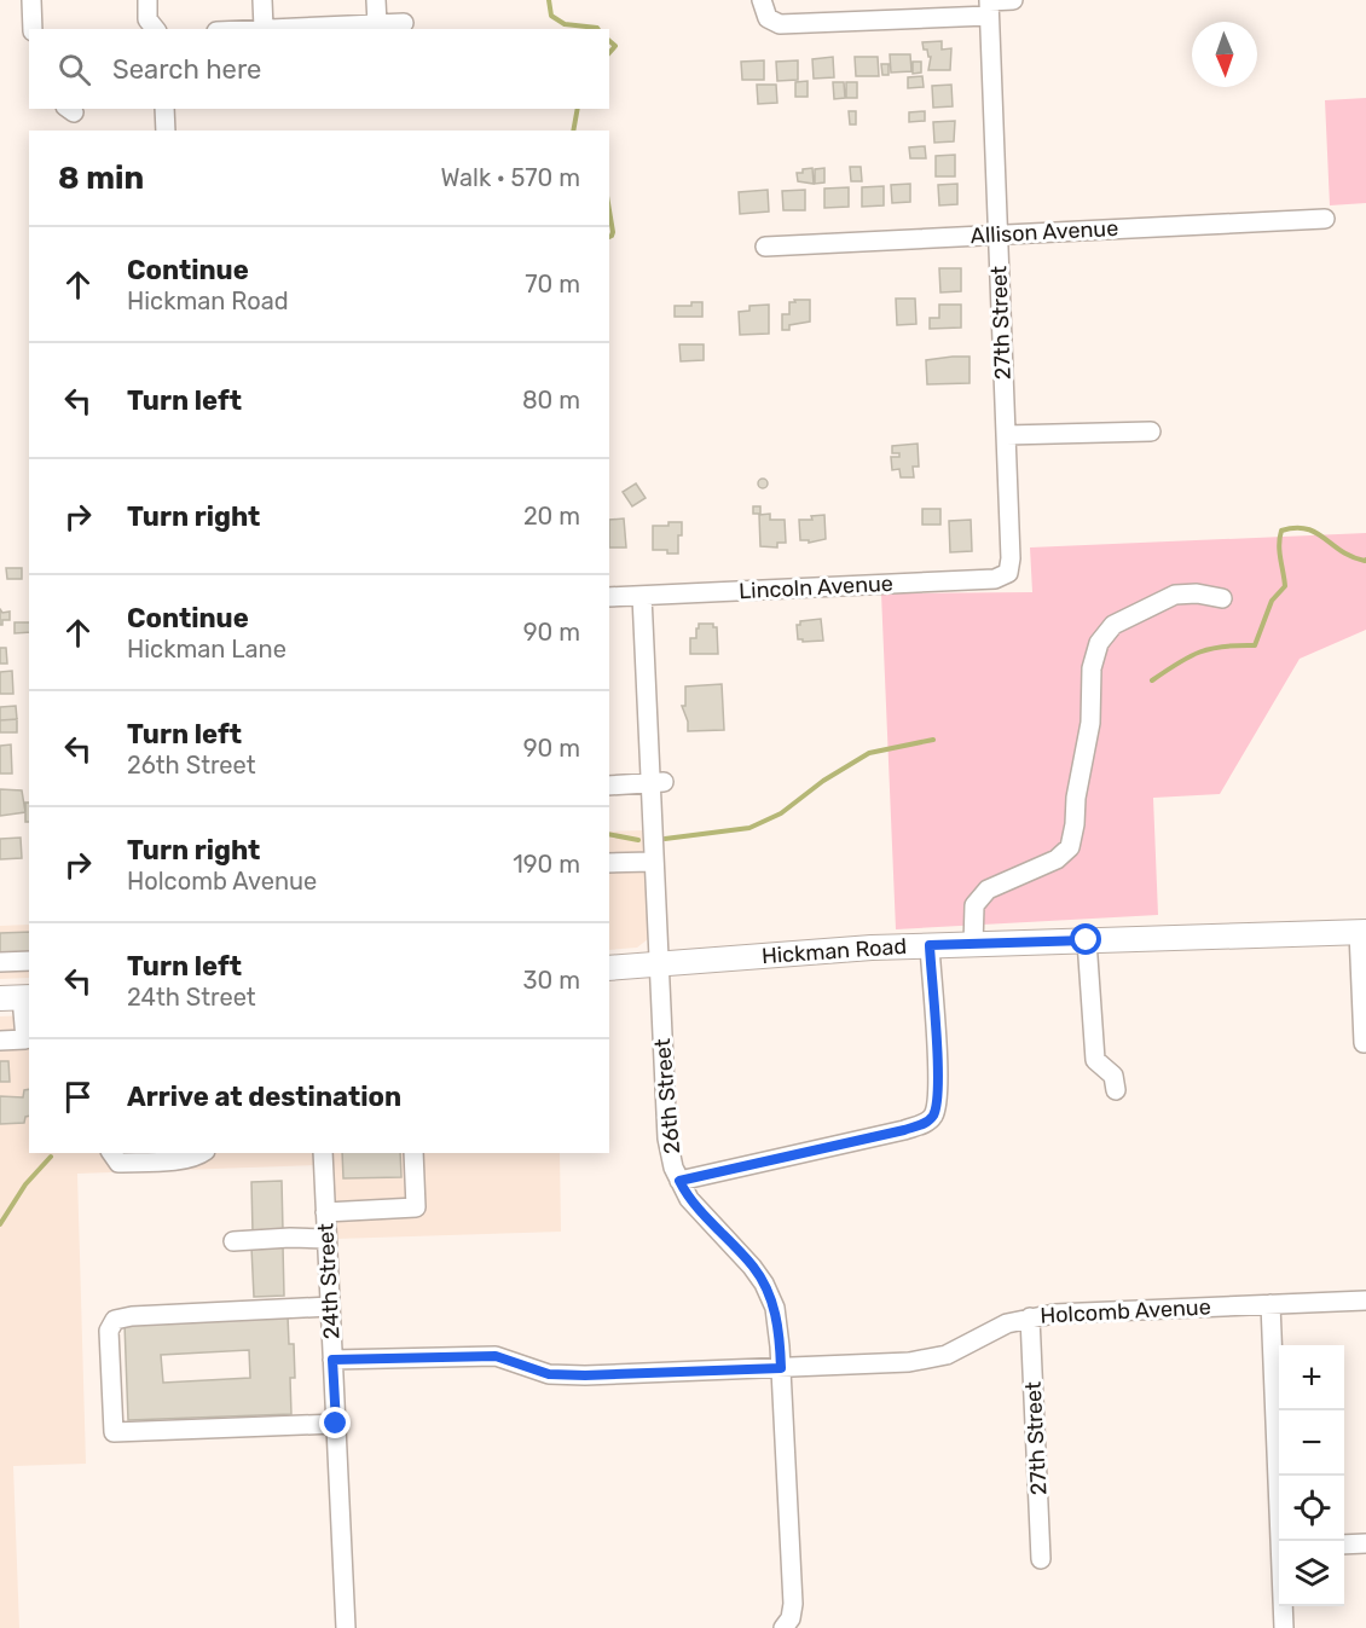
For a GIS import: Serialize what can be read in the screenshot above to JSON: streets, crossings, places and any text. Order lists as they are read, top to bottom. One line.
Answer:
{"streets":{"main road":["Hickman Road"],"street":["Allison Avenue","27th Street","Lincoln Avenue","26th Street","24th Street","Holcomb Avenue"]},"crossings":[["Allison Avenue","27th Street"],["27th Street","Lincoln Avenue"],["27th Street","Holcomb Avenue"],["Lincoln Avenue","26th Street"],["Hickman Road","26th Street"],["26th Street","Holcomb Avenue"],["24th Street","Holcomb Avenue"]],"north":"bottom","page":{"search":"Search here","heading":["8 min","Walk · 570 m"],"list":[["Continue","Hickman Road","70 m"],["Turn left","80 m"],["Turn right","20 m"],["Continue","Hickman Lane","90 m"],["Turn left","26th Street","90 m"],["Turn right","Holcomb Avenue","190 m"],["Turn left","24th Street","30 m"],"Arrive at destination"],"map_buttons":["+","−"]}}
